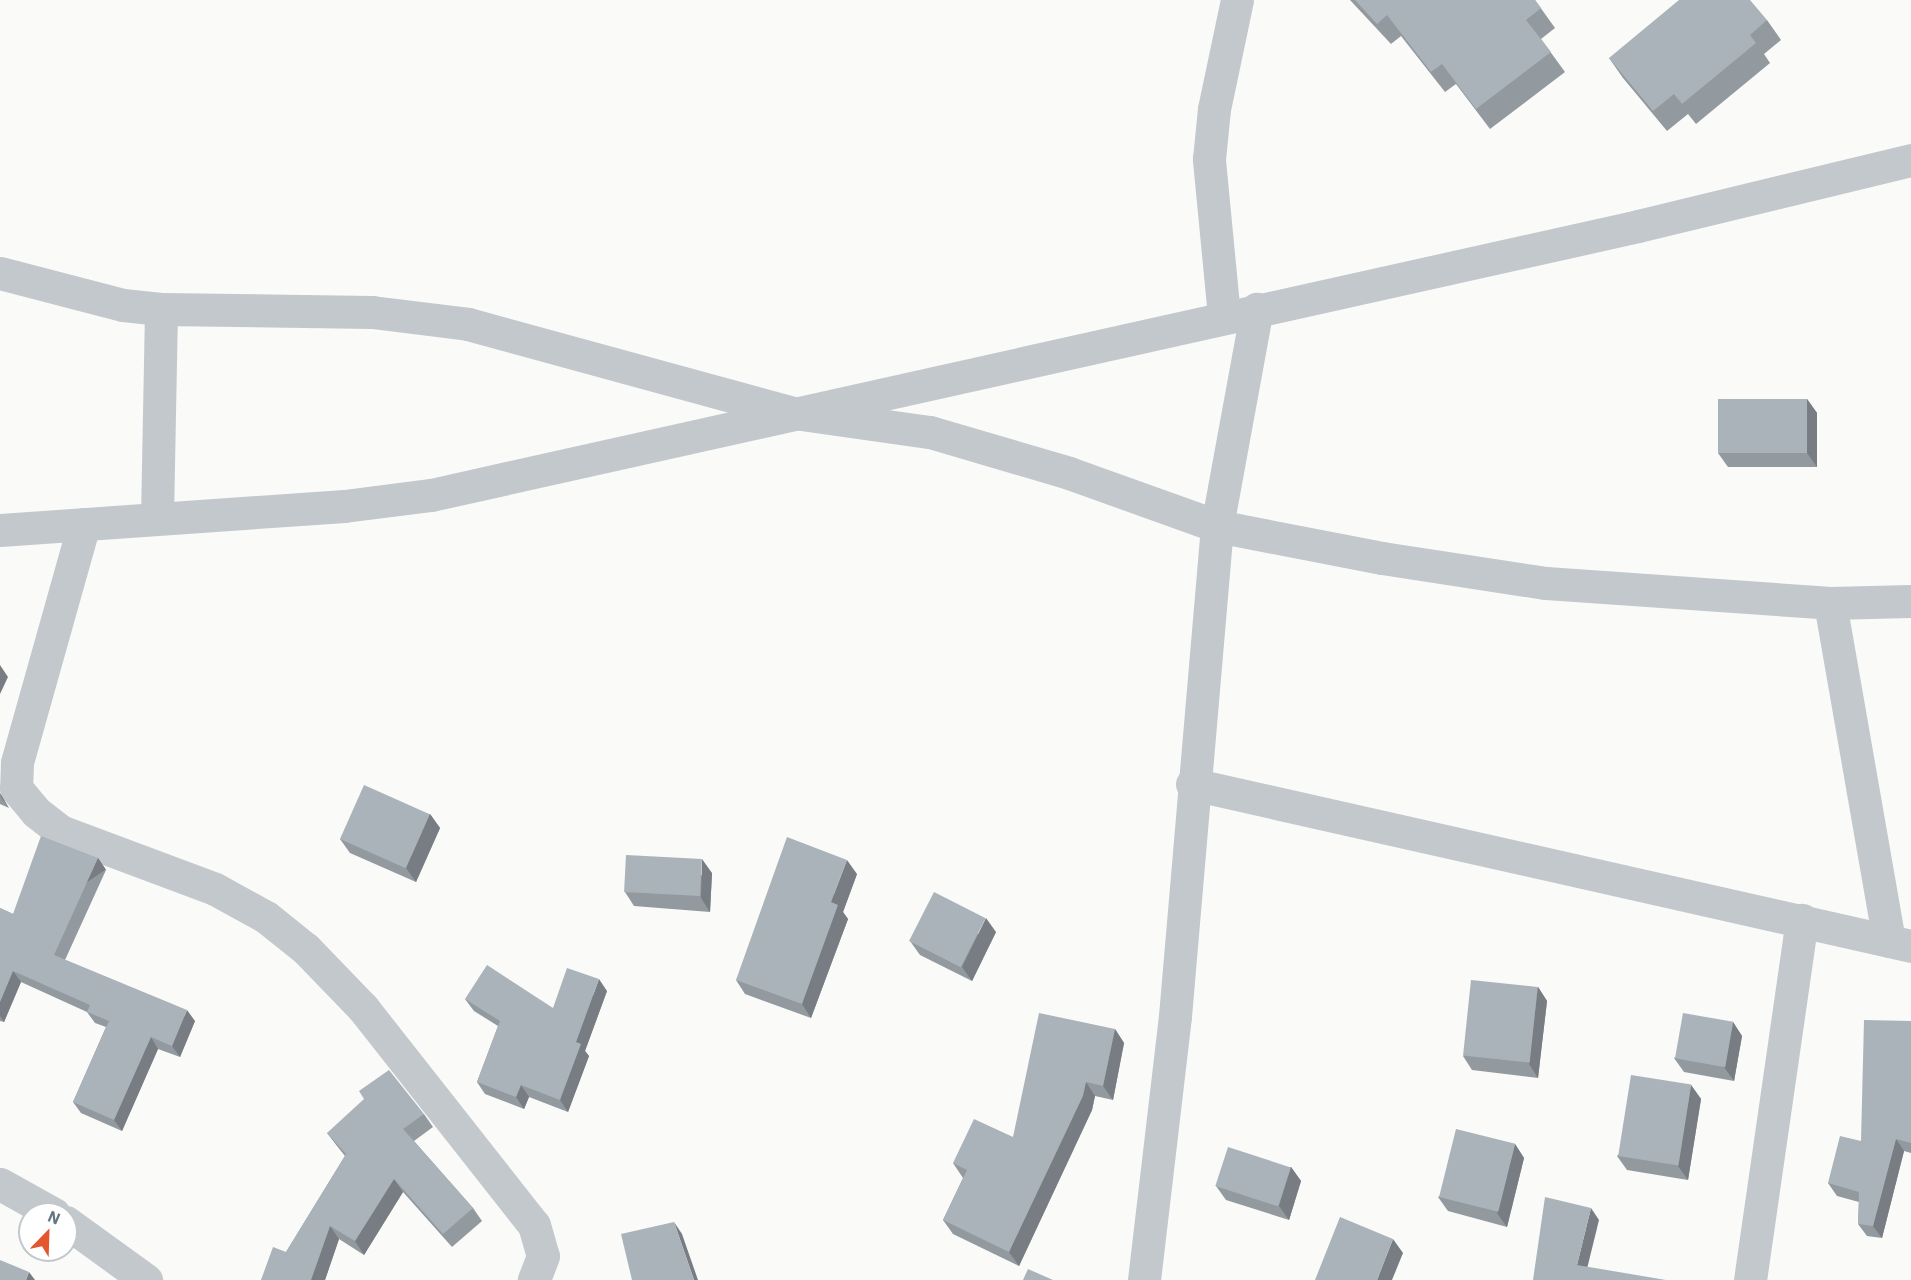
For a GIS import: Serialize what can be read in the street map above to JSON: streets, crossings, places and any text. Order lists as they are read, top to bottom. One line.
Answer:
{"north":"top right"}
